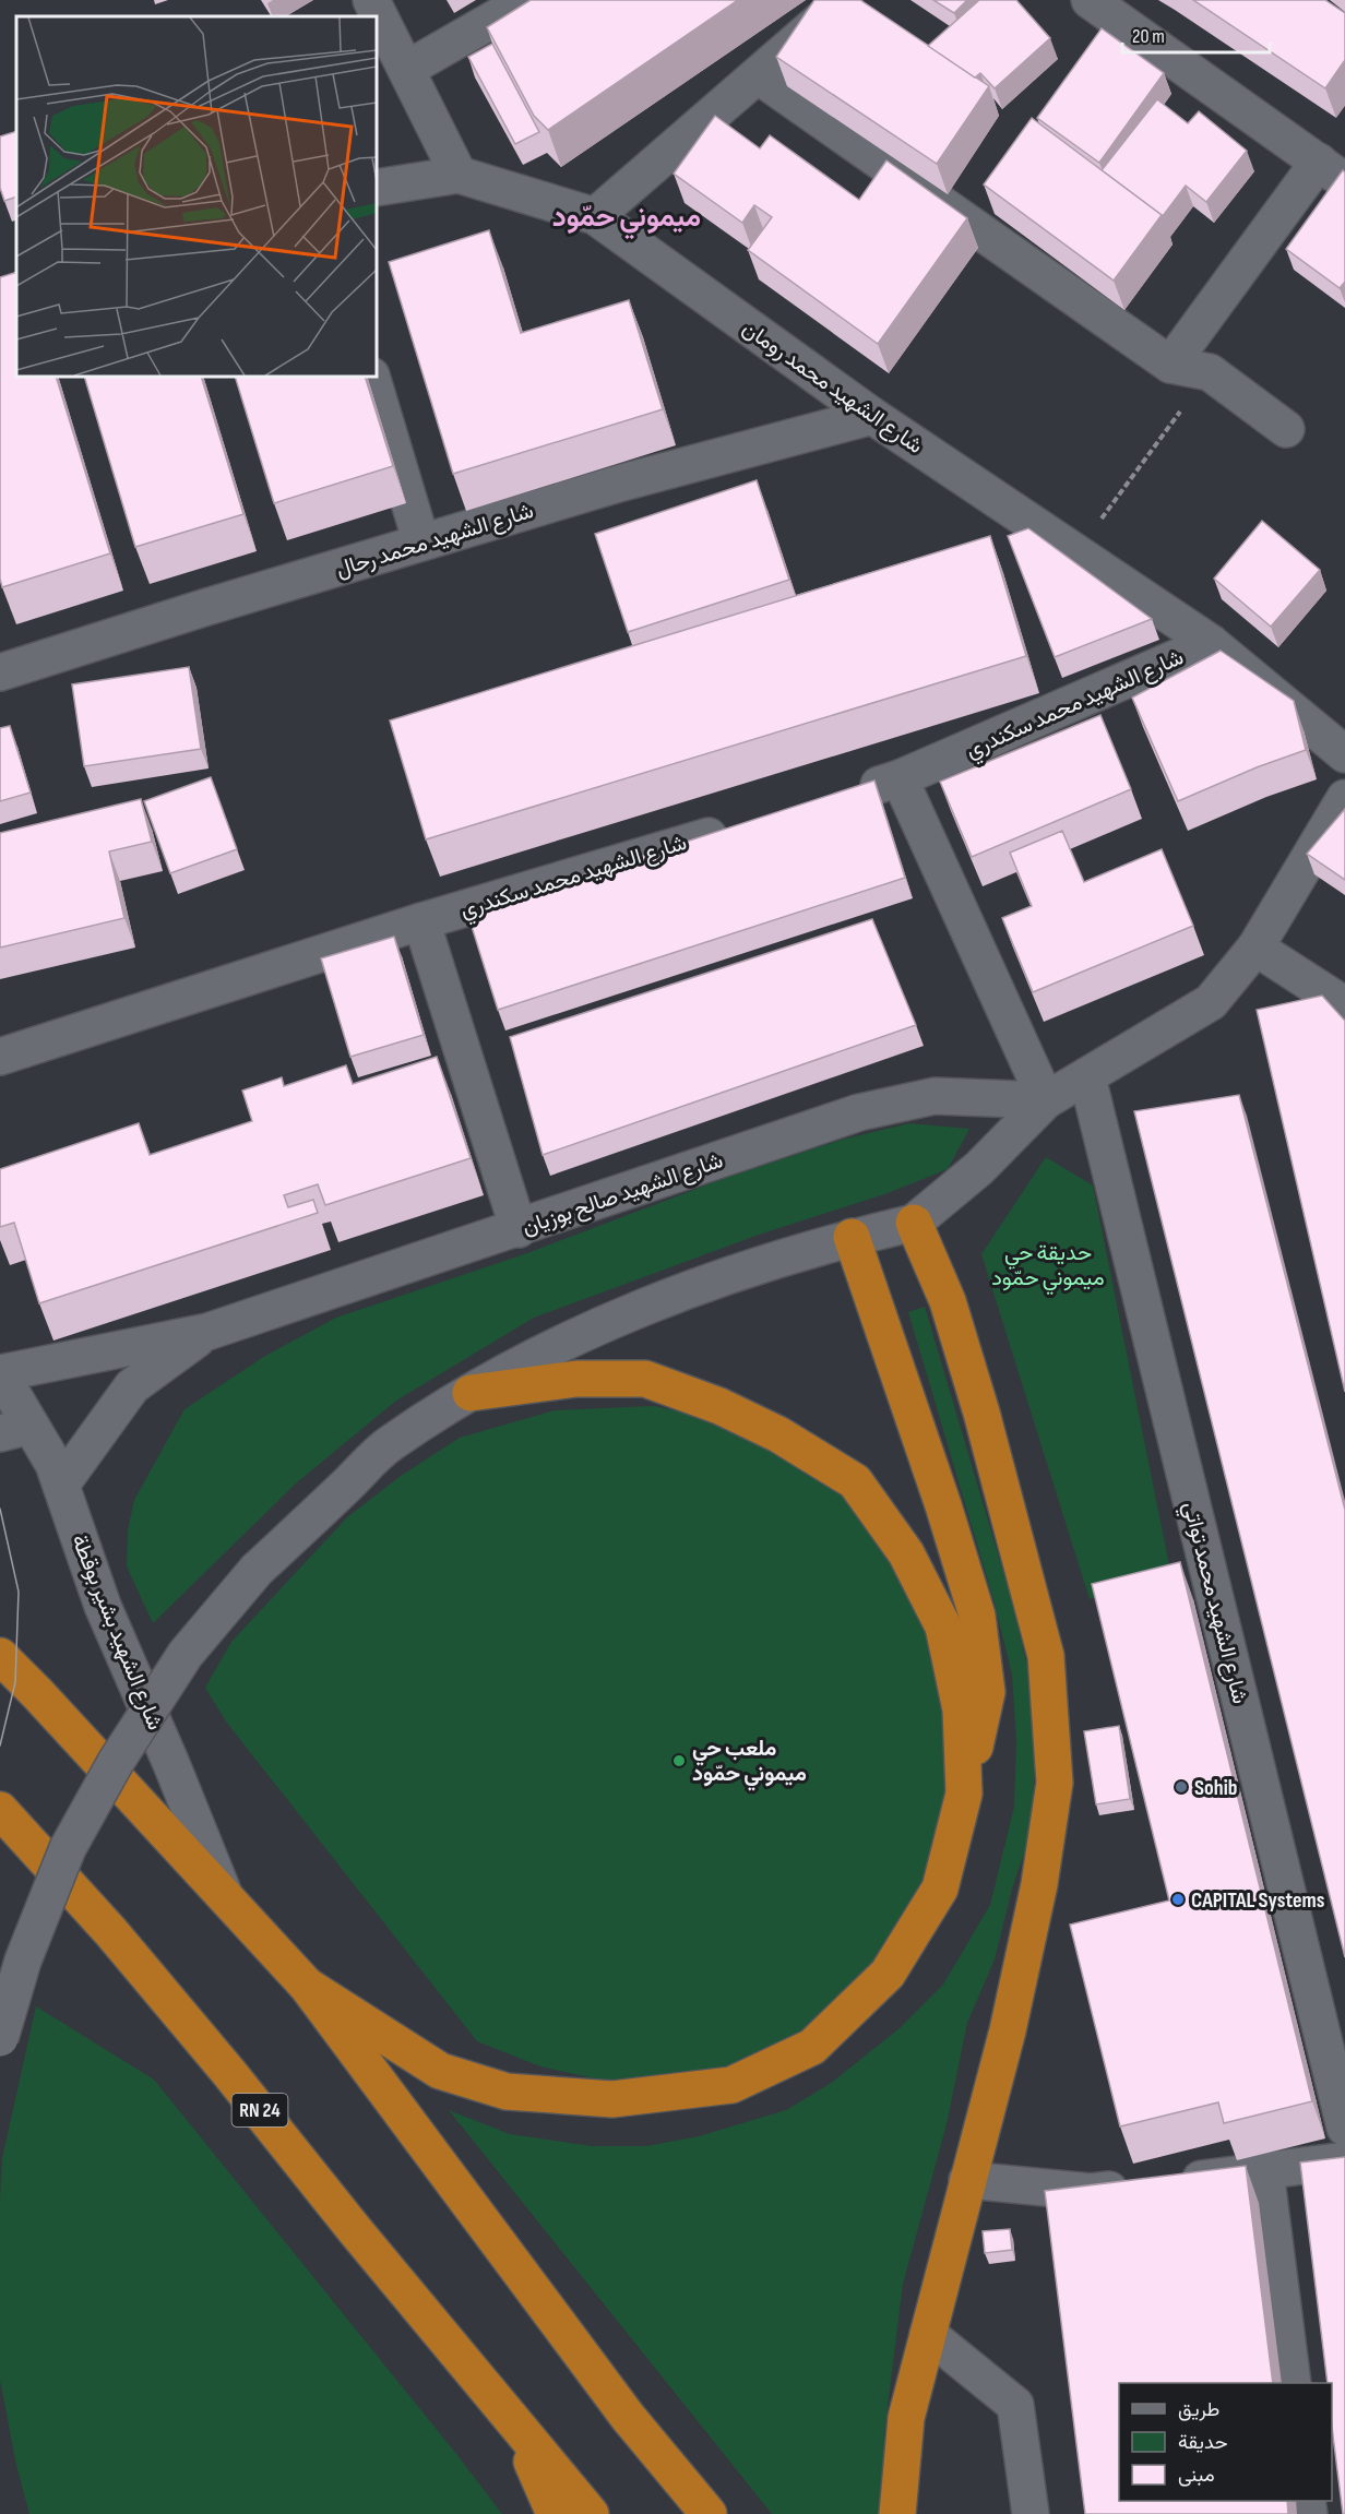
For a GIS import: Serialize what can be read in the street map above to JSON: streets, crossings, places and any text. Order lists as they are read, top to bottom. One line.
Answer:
{"streets":{"highway":["RN 24"],"street":["شارع الشهيد محمد رومان","شارع الشهيد محمد رحال","شارع الشهيد محمد سكندري","شارع الشهيد صالح بوزيان","شارع الشهيد محمد تواتي","شارع الشهيد بشير بوقطة"]},"crossings":[["شارع الشهيد محمد رومان","شارع الشهيد محمد رحال"],["شارع الشهيد محمد رومان","شارع الشهيد محمد سكندري"],["شارع الشهيد صالح بوزيان","شارع الشهيد بشير بوقطة"]],"districts":["ميموني حمّود"],"parks":["حديقة حي ميموني حمّود"],"places":["ملعب حي ميموني حمّود","Sohib","CAPITAL Systems"],"legend":["طريق","حديقة","مبنى"],"scale_bar":"20 m"}
